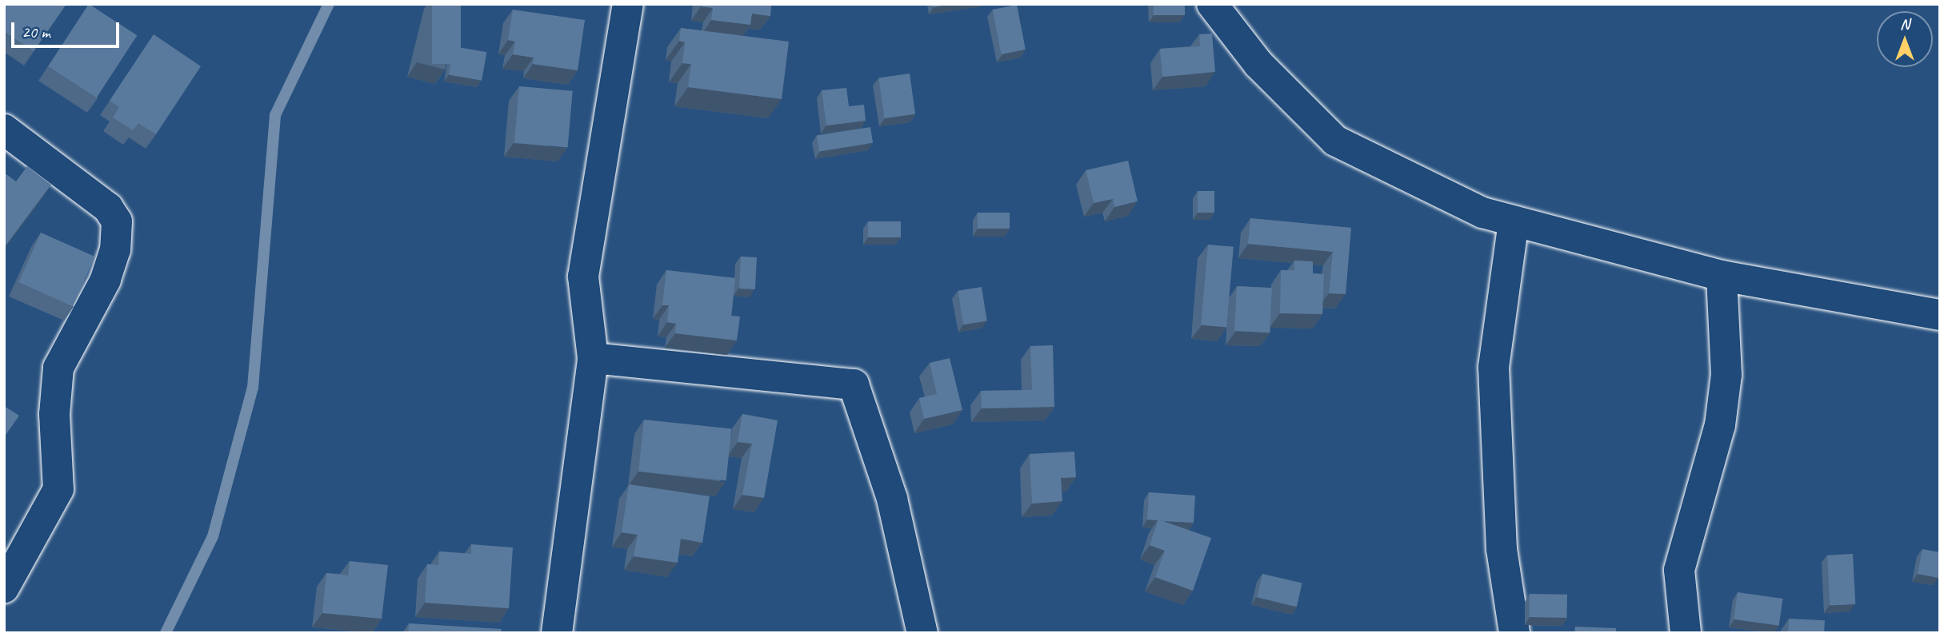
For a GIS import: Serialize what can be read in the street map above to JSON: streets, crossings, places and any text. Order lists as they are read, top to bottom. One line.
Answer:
{"scale_bar":"20 m","north":"top"}
